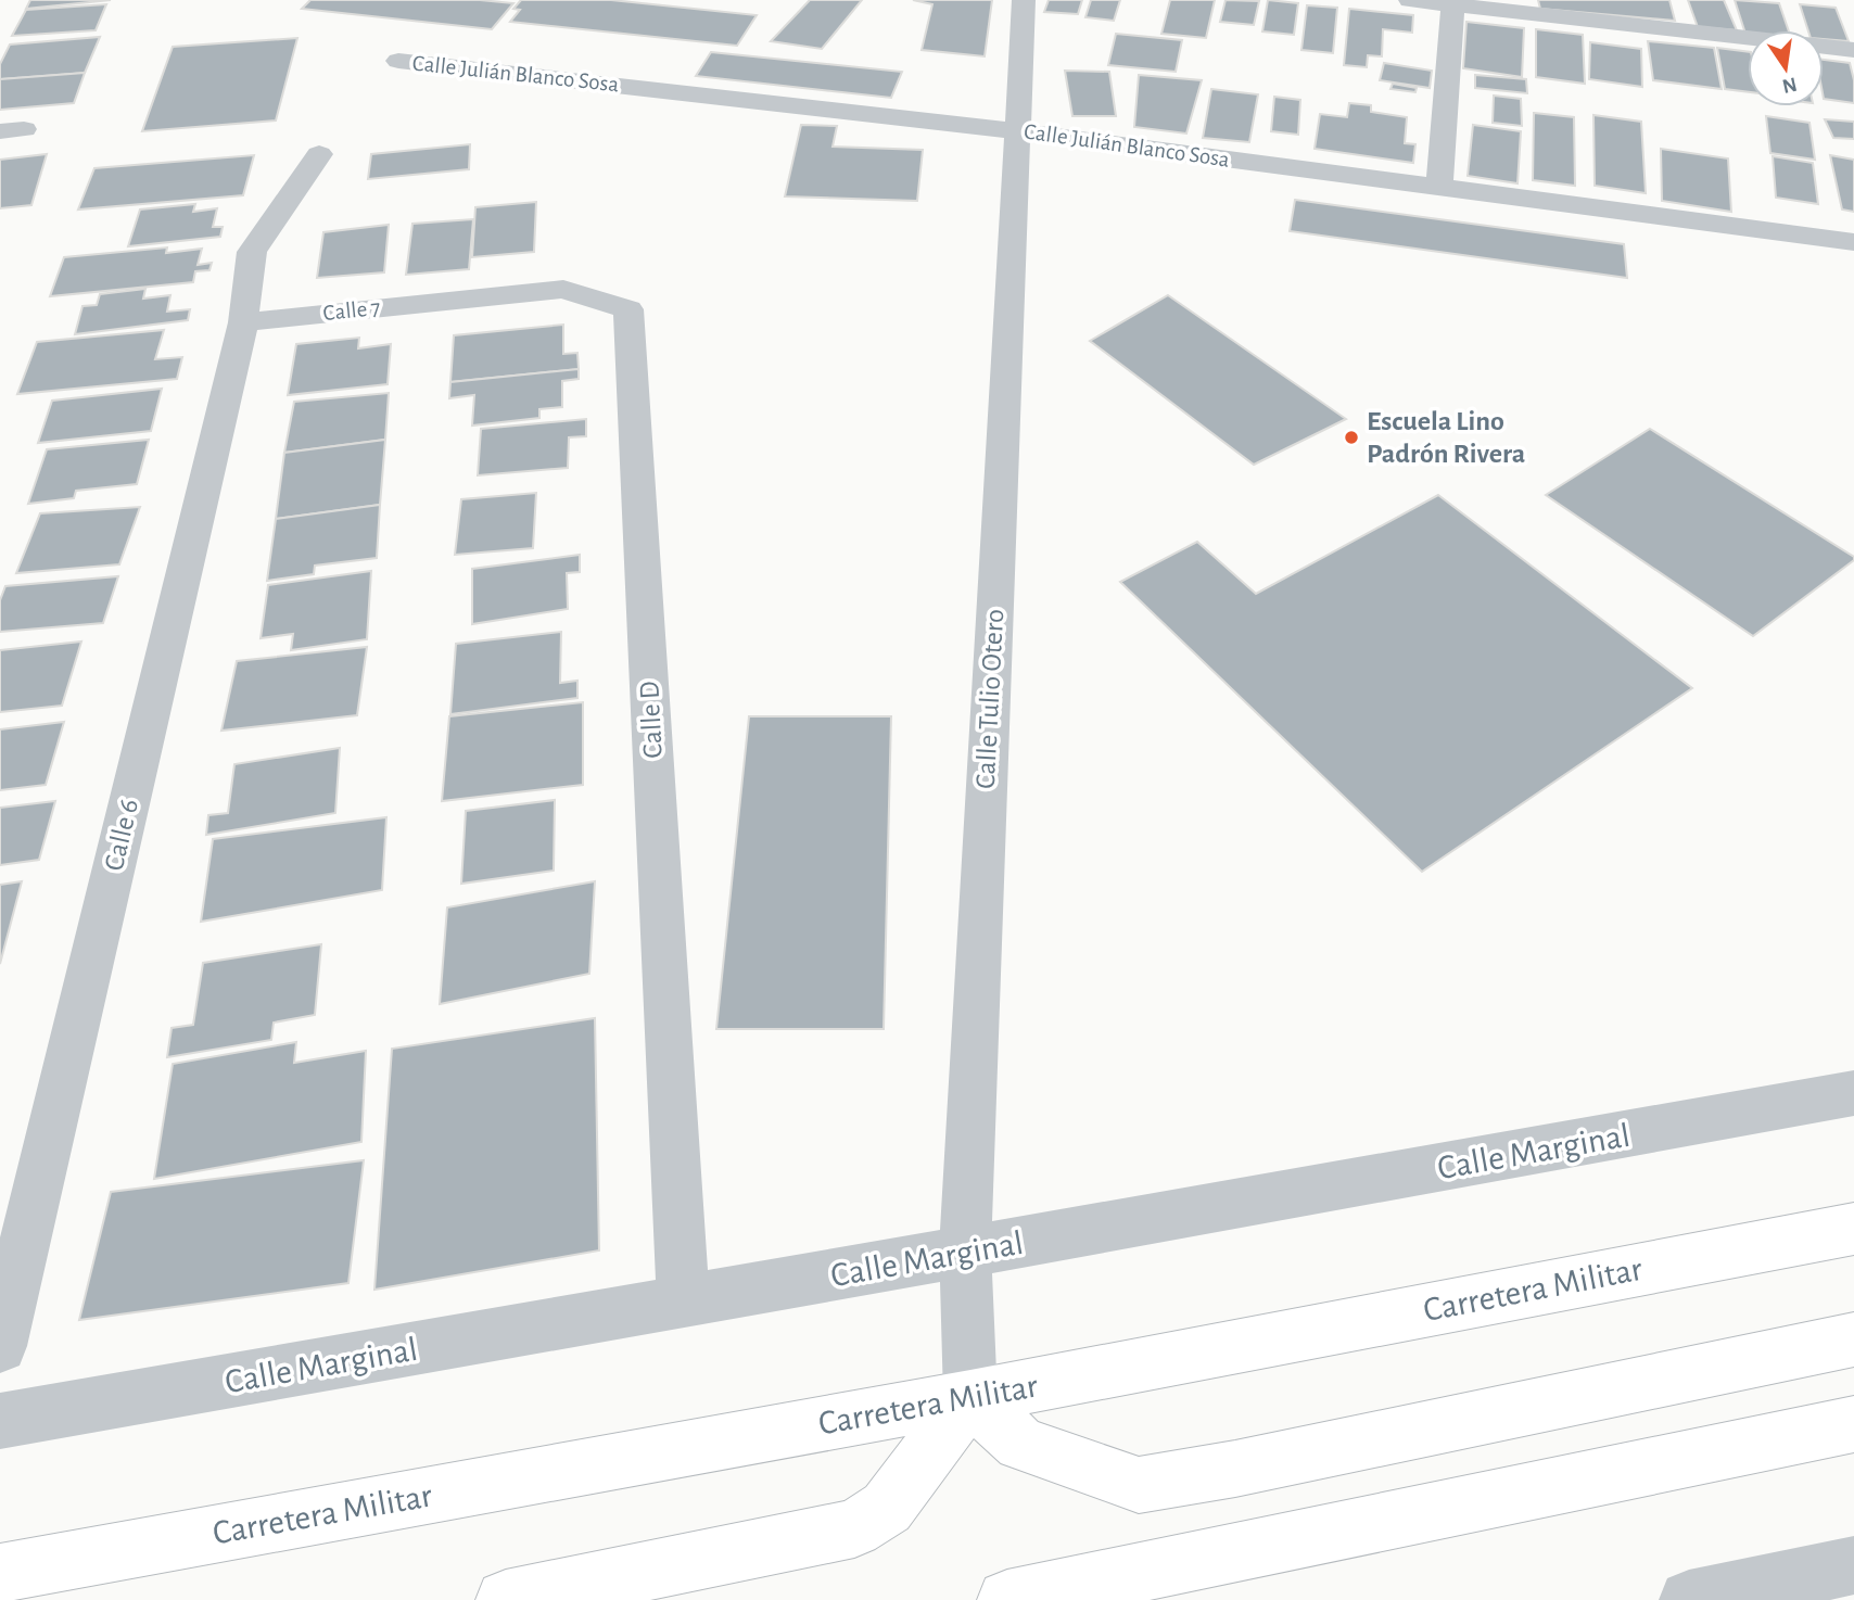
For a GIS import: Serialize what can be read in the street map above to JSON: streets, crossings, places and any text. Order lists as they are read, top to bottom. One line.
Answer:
{"streets":{"main road":["Carretera Militar"],"street":["Calle Julián Blanco Sosa","Calle 7","Calle Tulio Otero","Calle D","Calle 6","Calle Marginal"]},"crossings":[["Calle Julián Blanco Sosa","Calle Tulio Otero"],["Calle 7","Calle D"],["Calle 7","Calle 6"],["Calle Tulio Otero","Calle Marginal"],["Calle Tulio Otero","Carretera Militar"],["Calle D","Calle Marginal"]],"places":["Escuela Lino Padrón Rivera"],"north":"bottom"}
